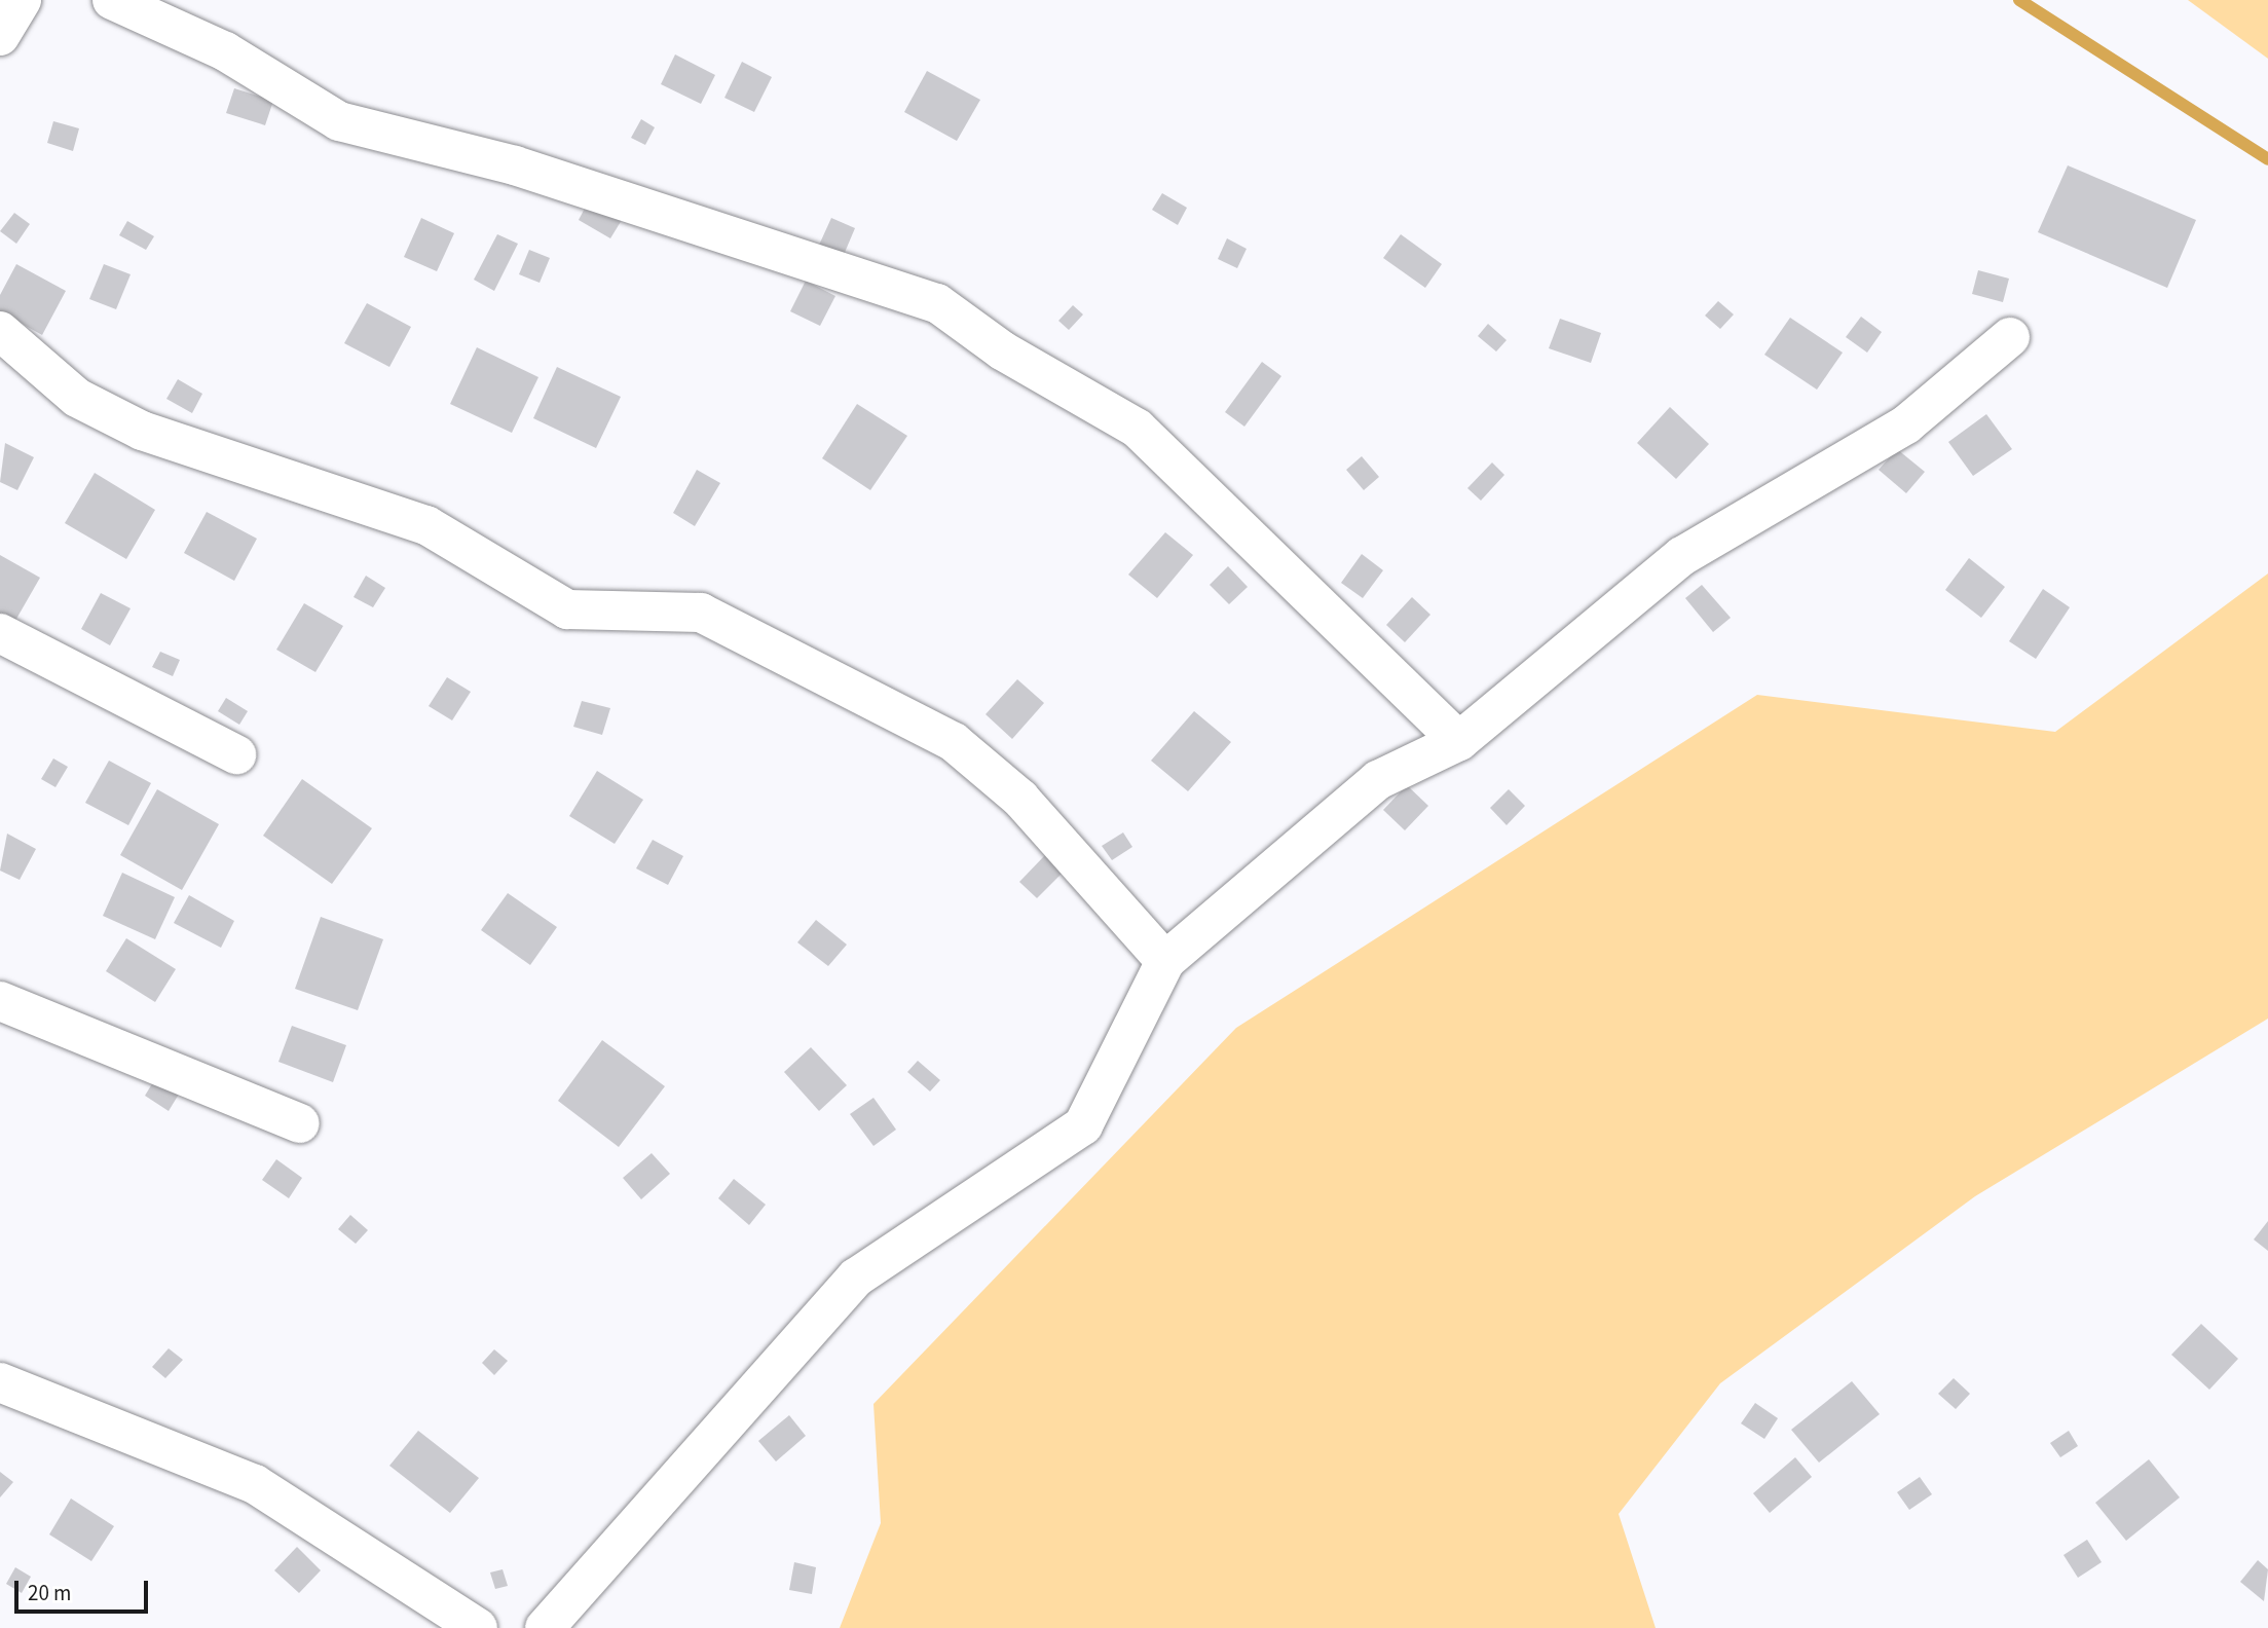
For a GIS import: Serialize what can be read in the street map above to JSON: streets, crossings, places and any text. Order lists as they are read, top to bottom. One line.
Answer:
{"scale_bar":"20 m"}
